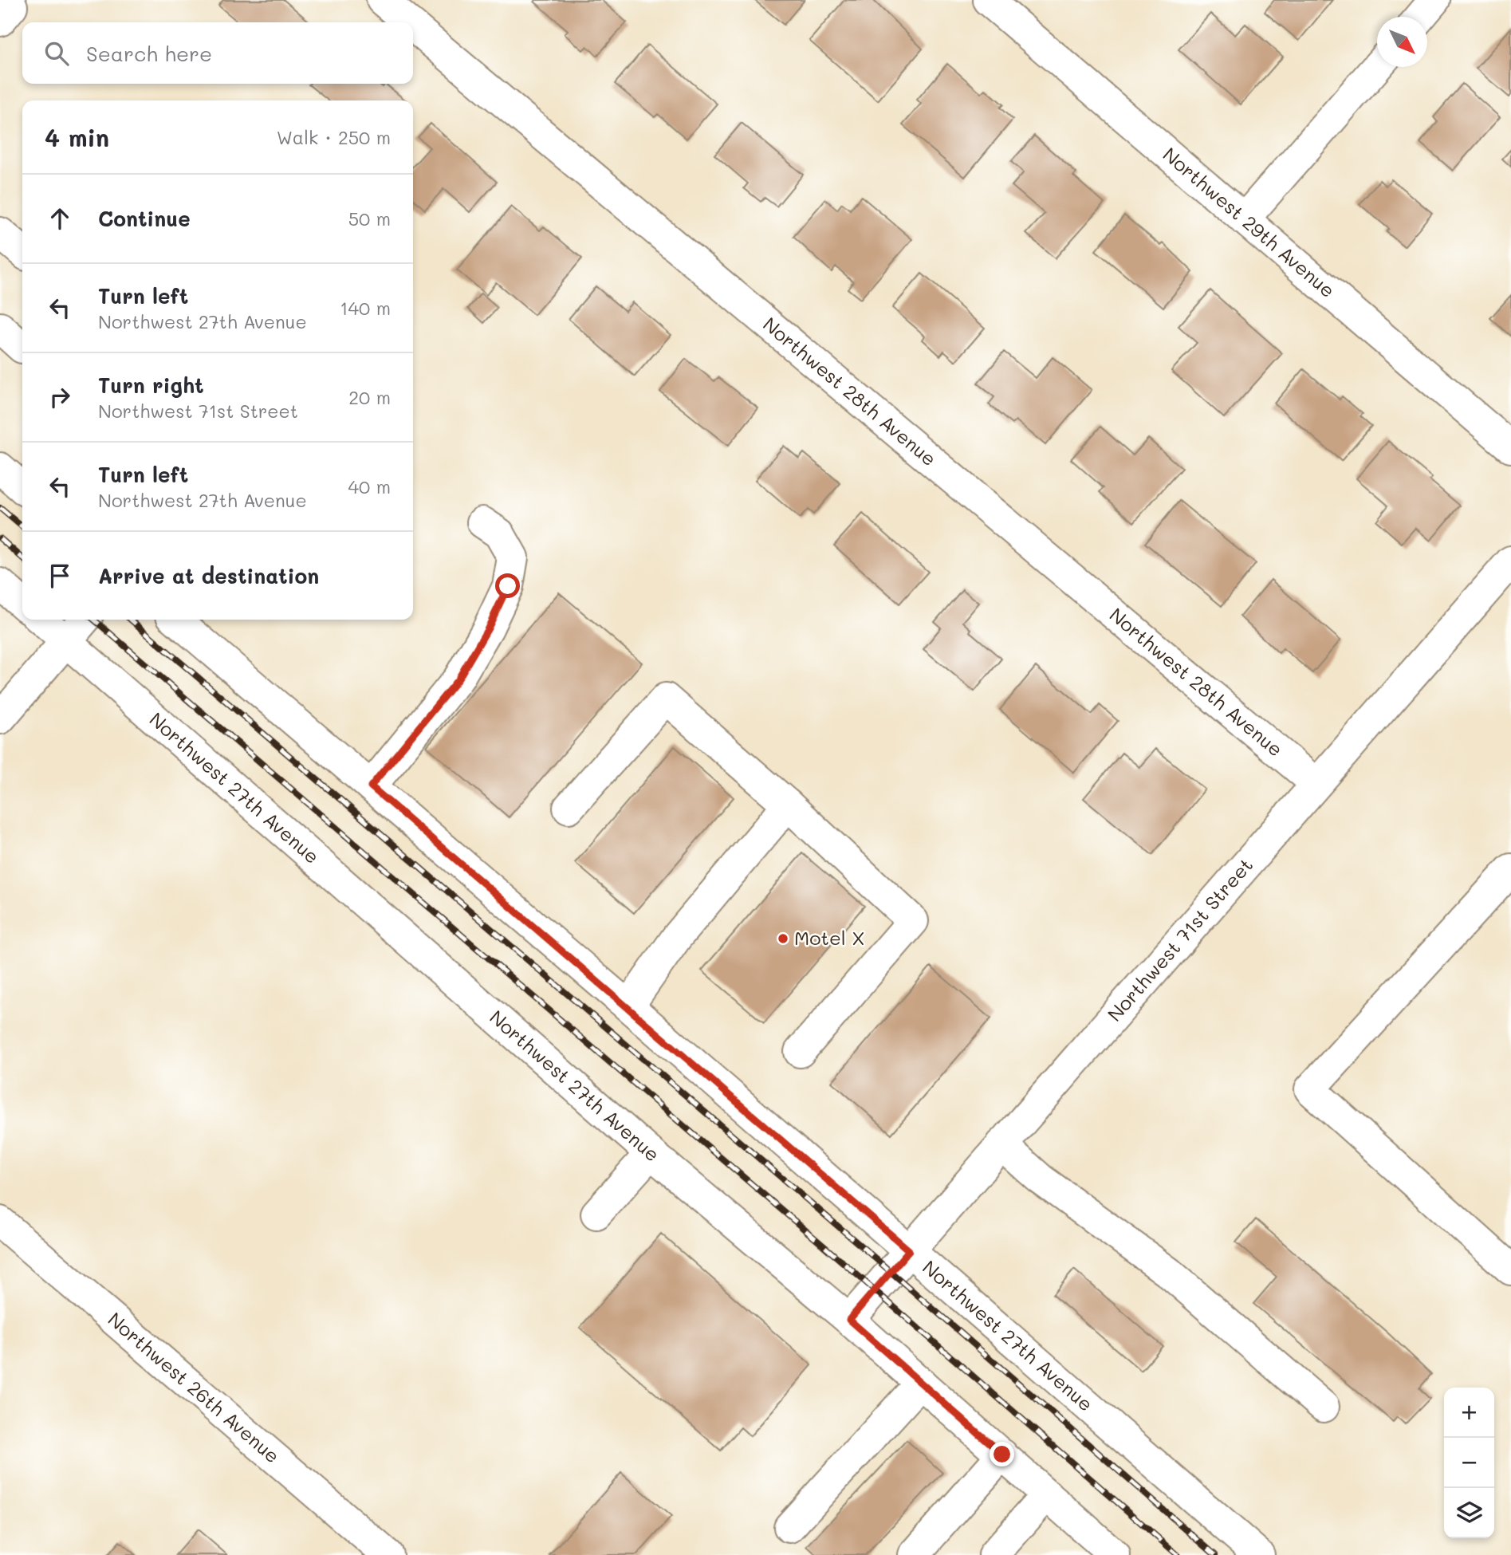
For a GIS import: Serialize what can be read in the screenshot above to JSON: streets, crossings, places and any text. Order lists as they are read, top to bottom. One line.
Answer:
{"streets":{"street":["Northwest 29th Avenue","Northwest 28th Avenue","Northwest 27th Avenue","Northwest 71st Street","Northwest 26th Avenue"]},"crossings":[["Northwest 28th Avenue","Northwest 71st Street"],["Northwest 27th Avenue","Northwest 71st Street"]],"places":["Motel X"],"north":"bottom right","page":{"search":"Search here","heading":["4 min","Walk · 250 m"],"list":[["Continue","50 m"],["Turn left","Northwest 27th Avenue","140 m"],["Turn right","Northwest 71st Street","20 m"],["Turn left","Northwest 27th Avenue","40 m"],"Arrive at destination"],"map_buttons":["+","−"]}}
